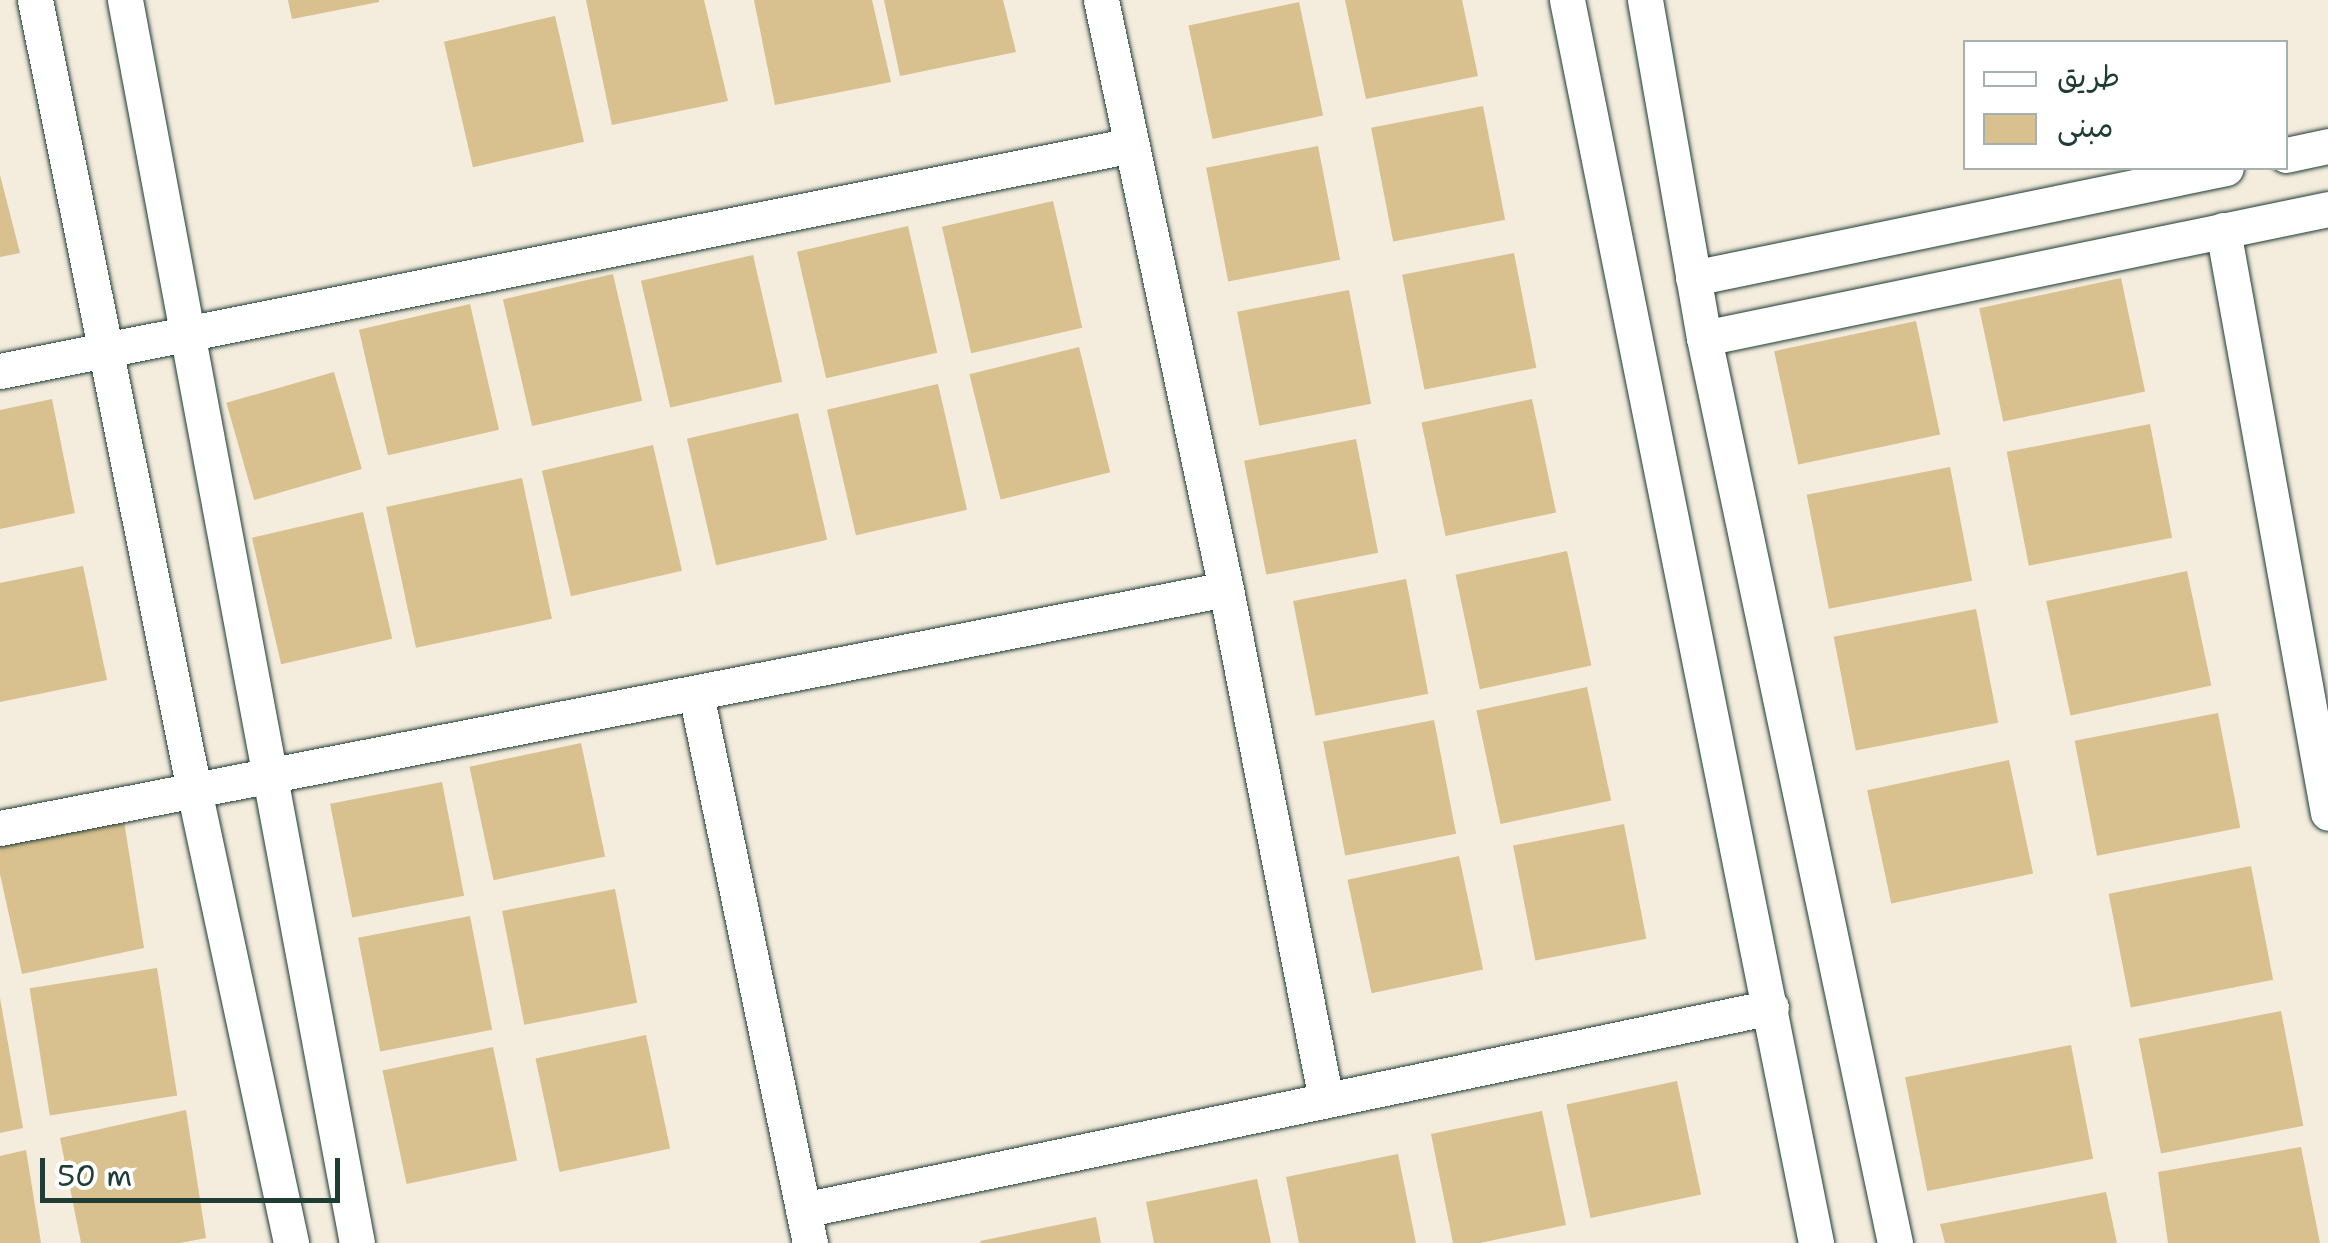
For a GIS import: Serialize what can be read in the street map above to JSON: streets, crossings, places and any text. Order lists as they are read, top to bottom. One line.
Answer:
{"legend":["طريق","مبنى"],"scale_bar":"50 m"}
